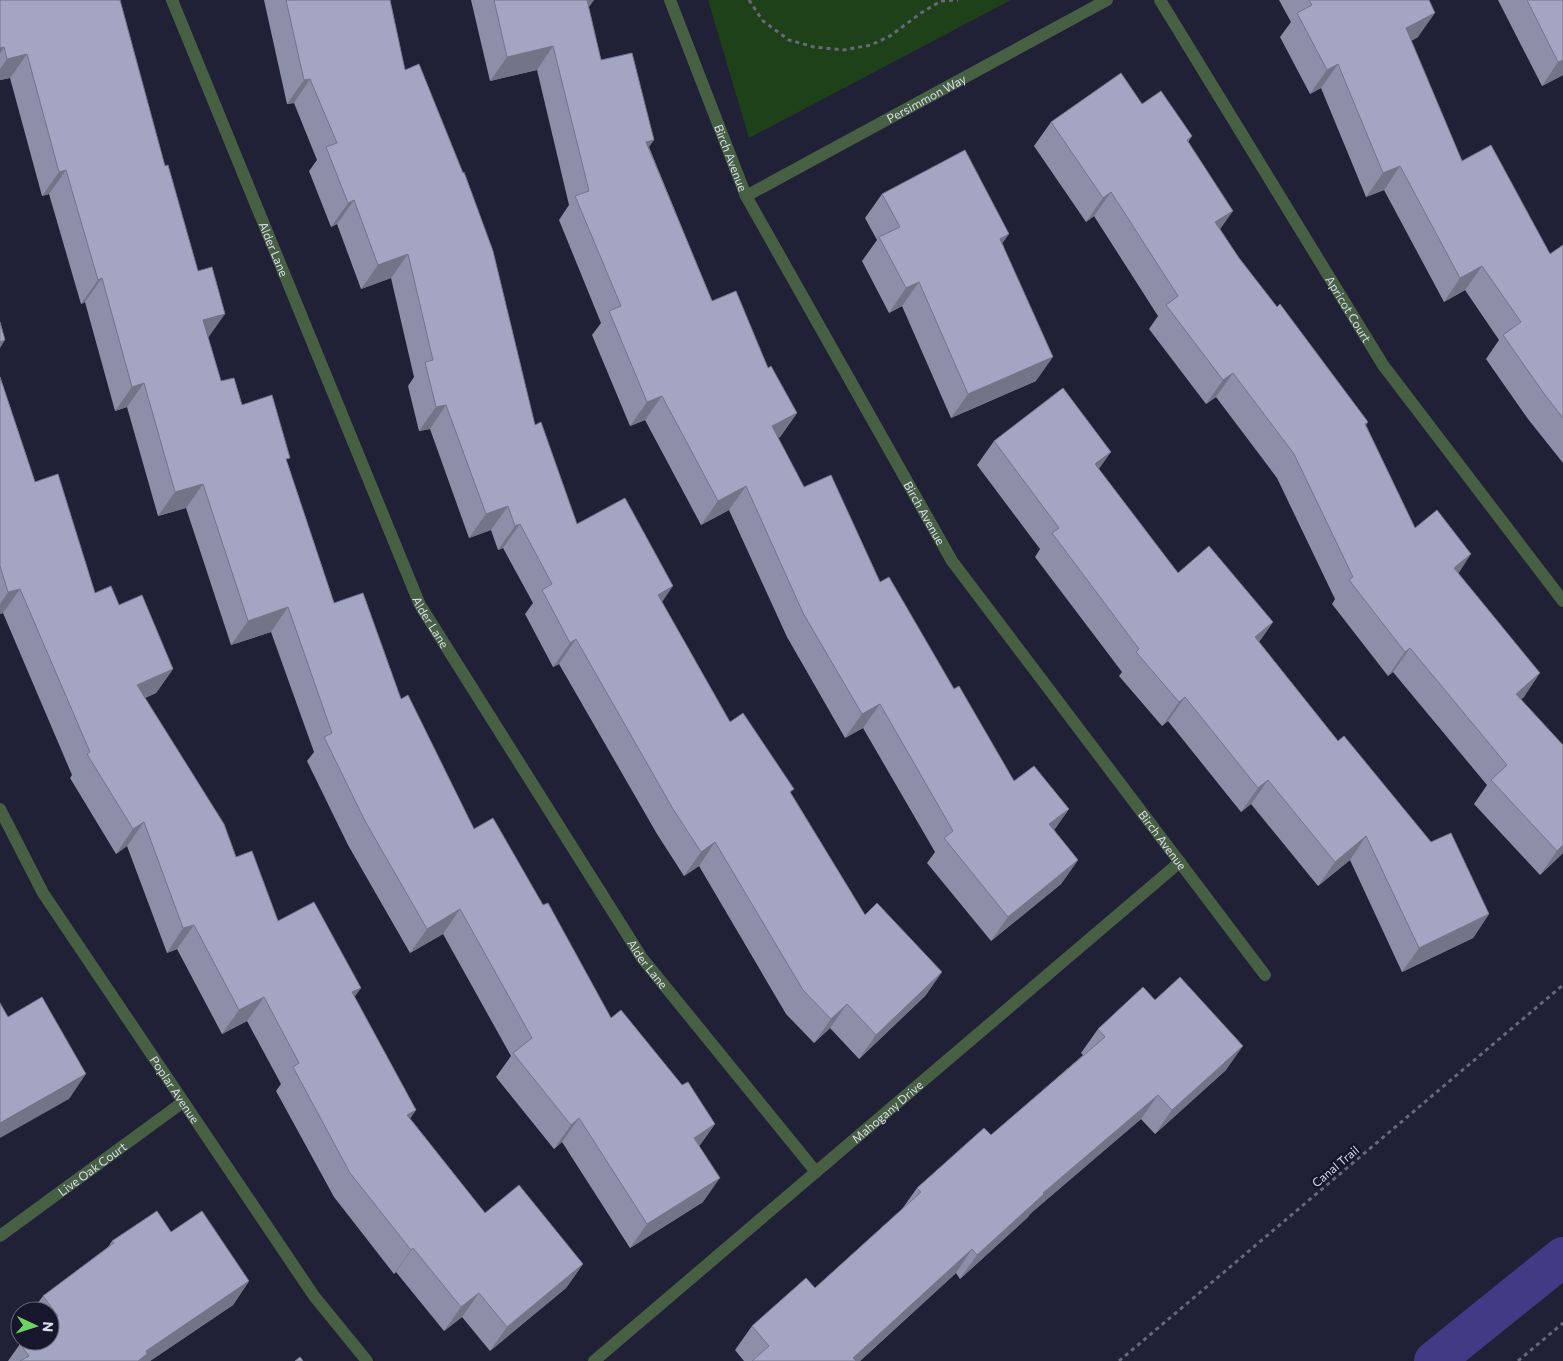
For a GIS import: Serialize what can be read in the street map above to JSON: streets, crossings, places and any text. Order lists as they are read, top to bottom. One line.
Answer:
{"streets":{"street":["Persimmon Way","Birch Avenue","Alder Lane","Apricot Court","Poplar Avenue","Mahogany Drive","Live Oak Court"],"path":["Canal Trail"]},"crossings":[["Persimmon Way","Birch Avenue"],["Birch Avenue","Mahogany Drive"],["Alder Lane","Mahogany Drive"],["Poplar Avenue","Live Oak Court"]],"north":"right"}
